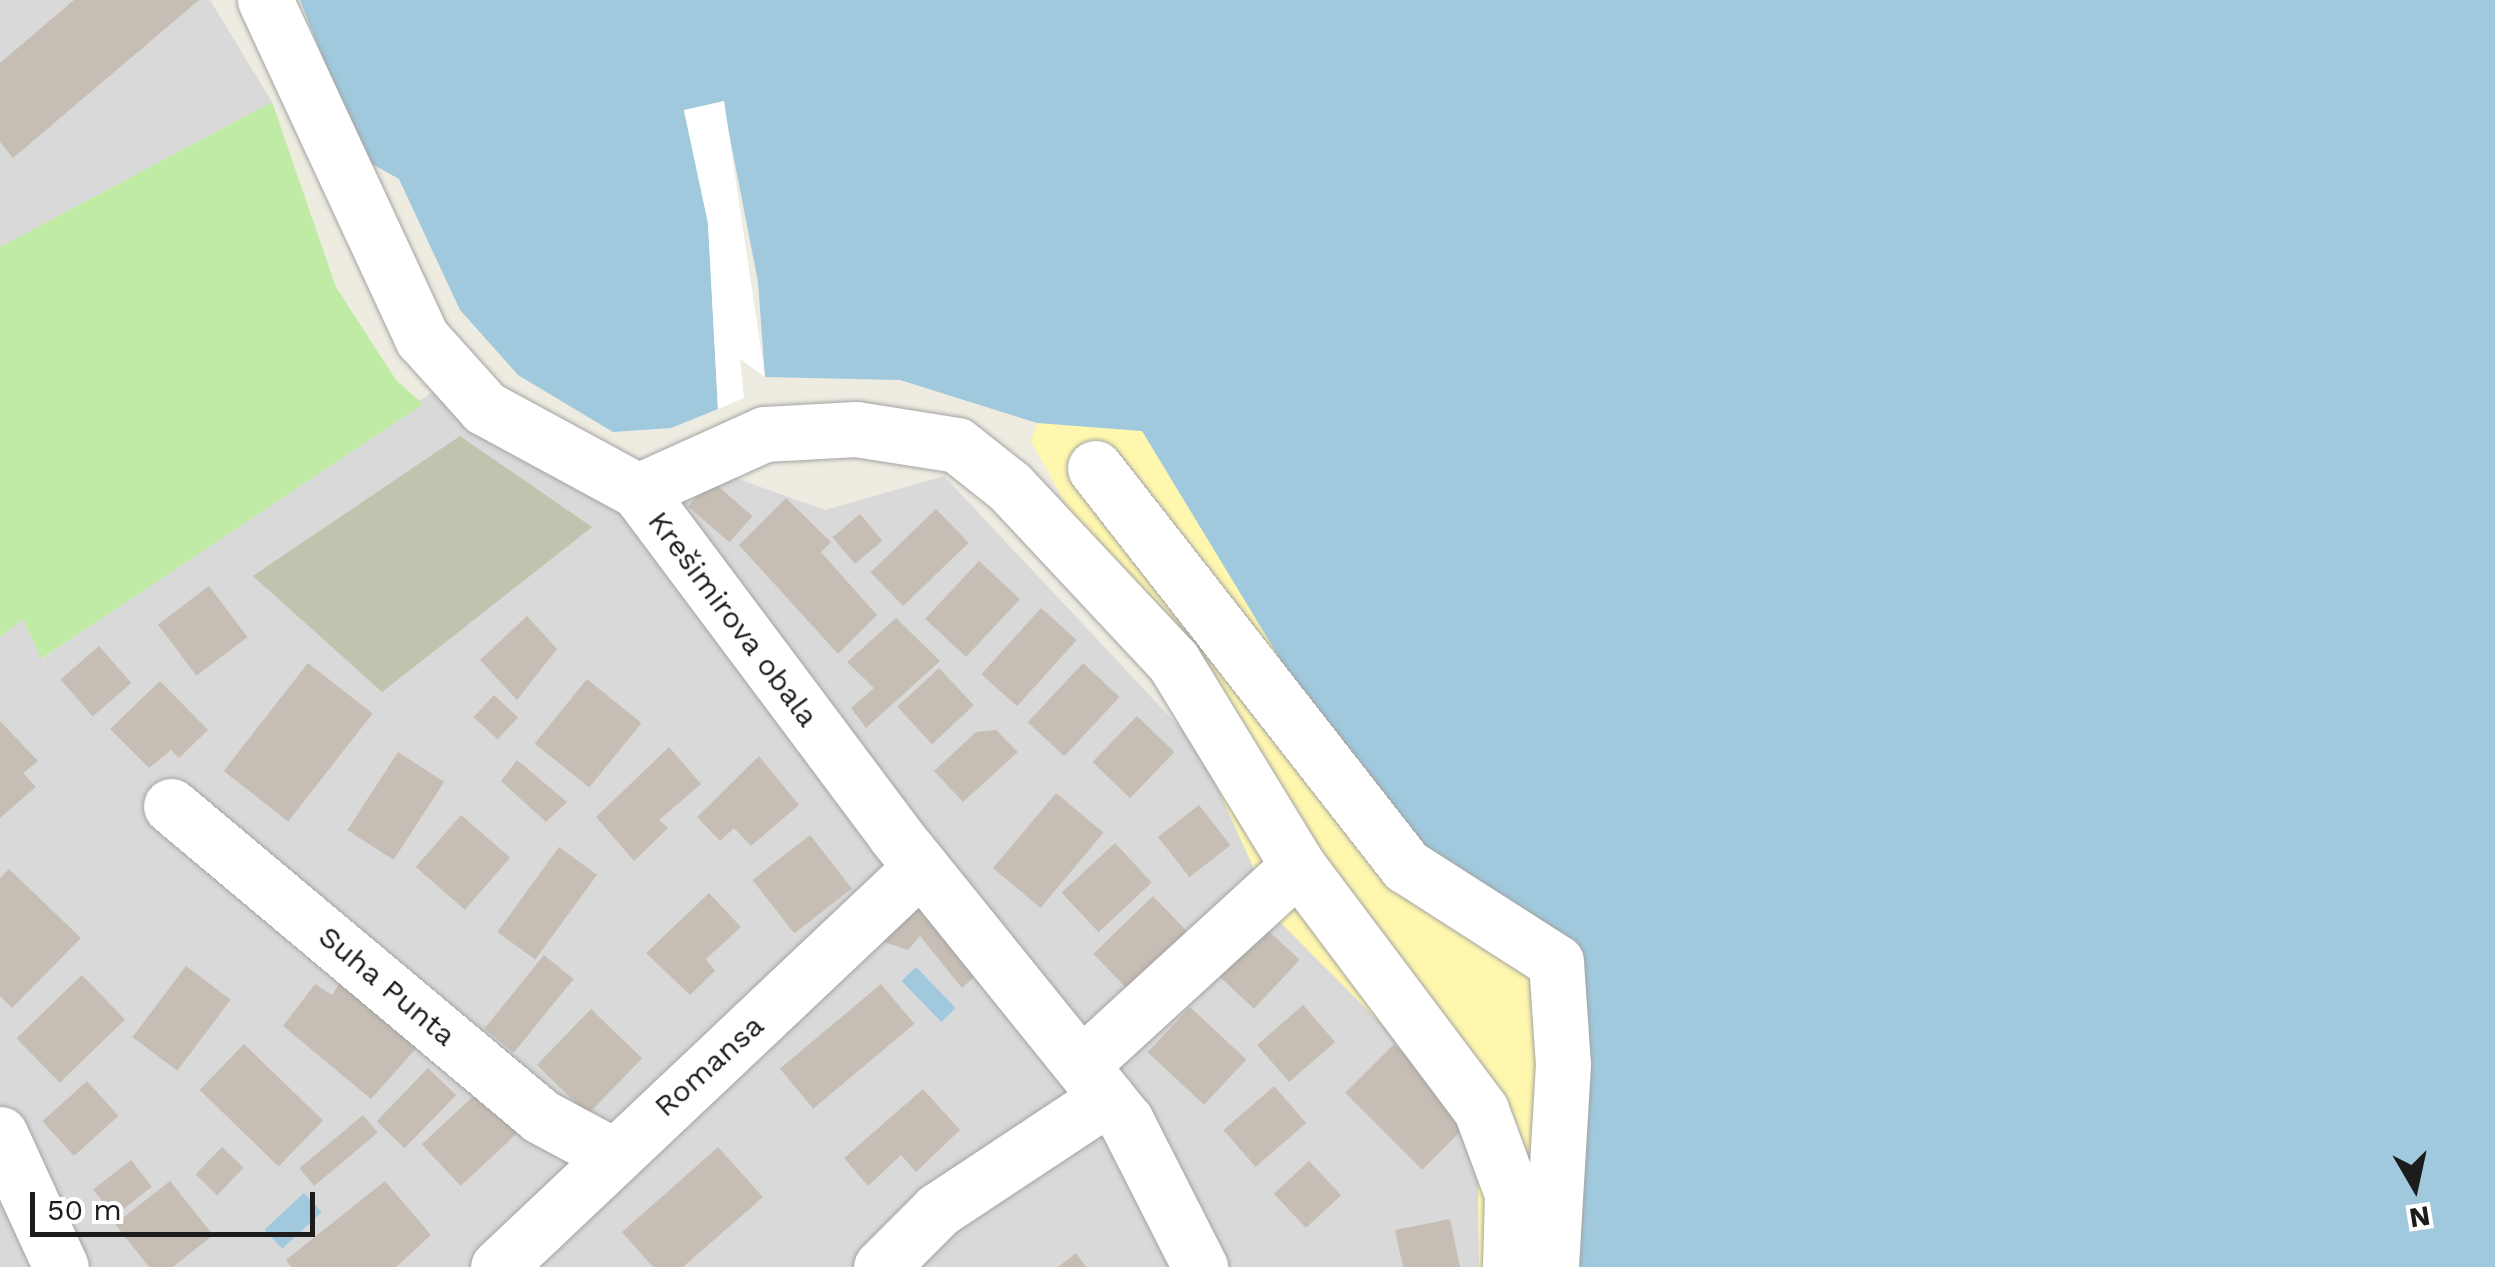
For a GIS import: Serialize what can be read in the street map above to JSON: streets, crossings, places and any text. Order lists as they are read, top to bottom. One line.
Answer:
{"streets":{"street":["Krešimirova obala","Suha Punta","Romansa"]},"crossings":[["Krešimirova obala","Romansa"],["Suha Punta","Romansa"]],"scale_bar":"50 m","north":"bottom"}
